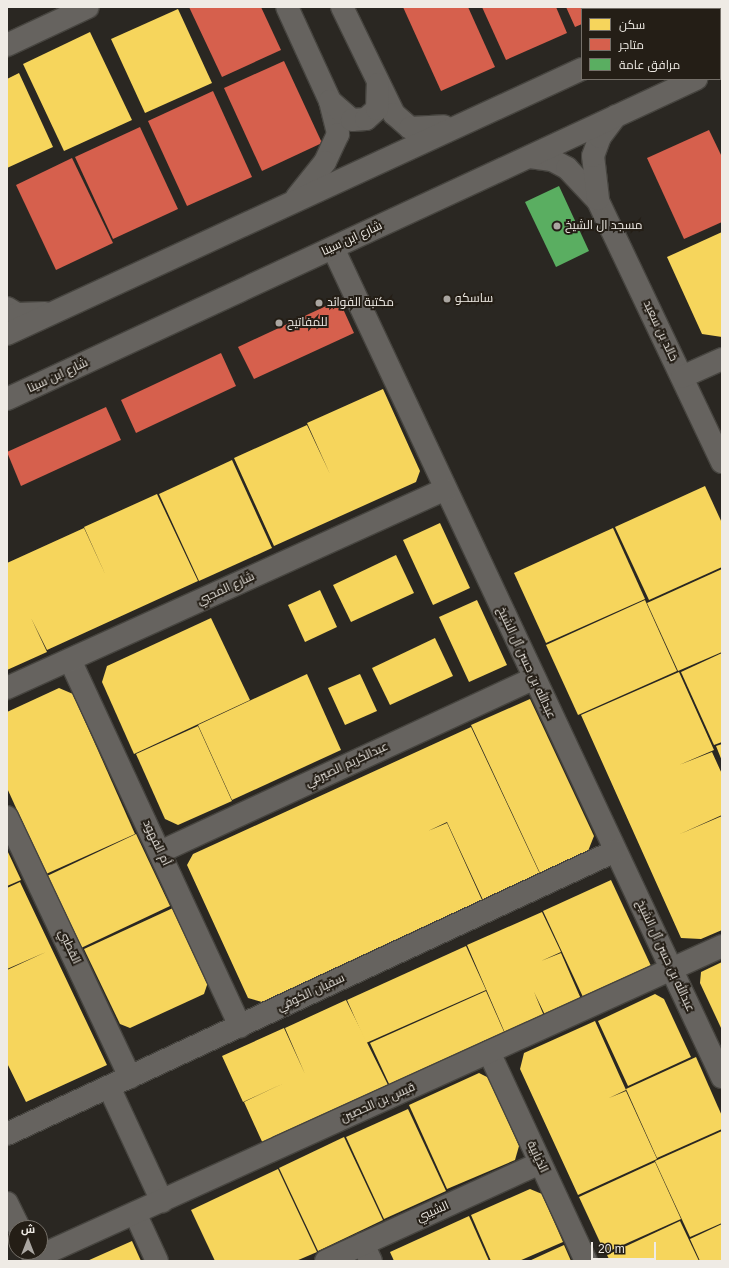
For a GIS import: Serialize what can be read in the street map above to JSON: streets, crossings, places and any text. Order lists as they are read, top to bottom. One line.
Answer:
{"streets":{"street":["شارع ابن سينا","خالد بن سعيد","شارع المحبي","عبدالله بن حسن آل الشيخ","عبدالكريم الصيرفي","أم الفهود","القطبي","سفيان الكوفي","قيس بن الحصين","الذيابية","الشيبي"]},"crossings":[["شارع ابن سينا","خالد بن سعيد"],["شارع ابن سينا","عبدالله بن حسن آل الشيخ"],["شارع المحبي","عبدالله بن حسن آل الشيخ"],["شارع المحبي","أم الفهود"],["عبدالله بن حسن آل الشيخ","عبدالكريم الصيرفي"],["عبدالله بن حسن آل الشيخ","سفيان الكوفي"],["عبدالله بن حسن آل الشيخ","قيس بن الحصين"],["عبدالكريم الصيرفي","أم الفهود"],["أم الفهود","سفيان الكوفي"],["القطبي","سفيان الكوفي"],["قيس بن الحصين","الذيابية"],["الذيابية","الشيبي"]],"places":["مسجد ال الشيخ","ساسكو","مكتبة الفوائد","للمفاتيح"],"legend":["سكن","متاجر","مرافق عامة"],"scale_bar":"20 m","north":"top"}
